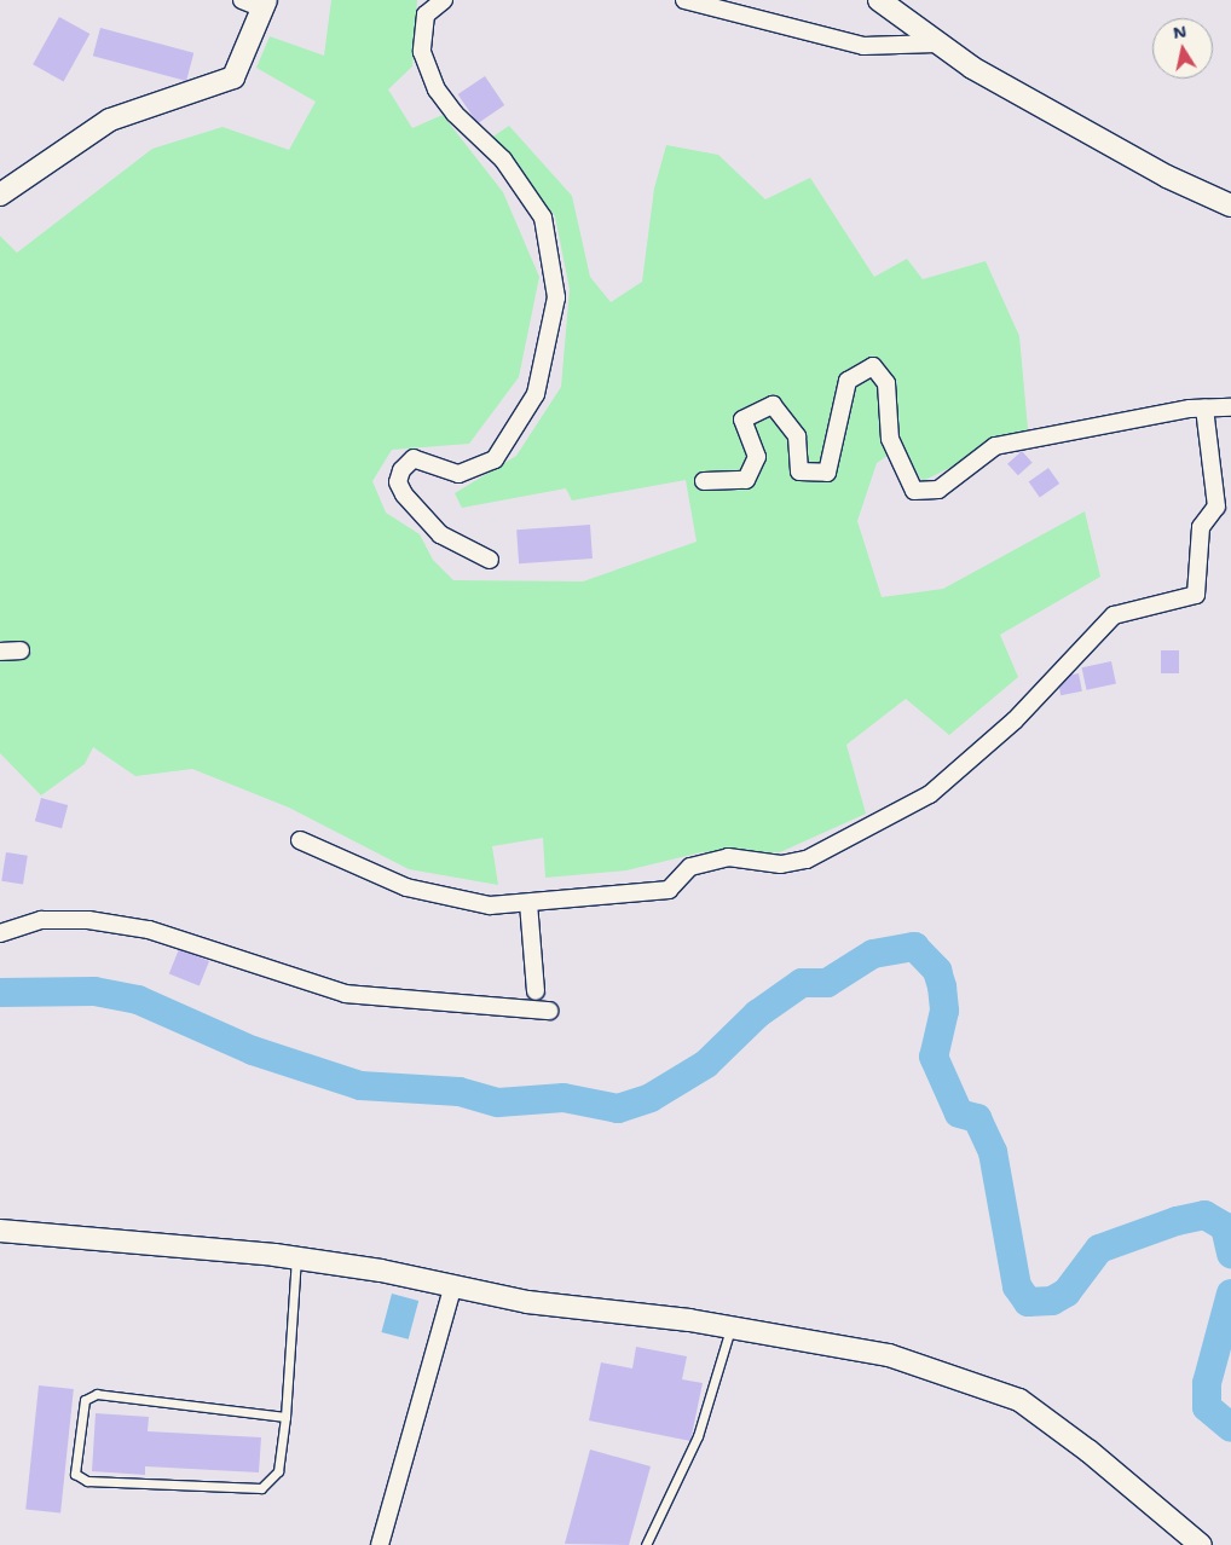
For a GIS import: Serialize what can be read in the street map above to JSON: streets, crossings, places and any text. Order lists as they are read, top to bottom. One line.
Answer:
{"north":"top"}
